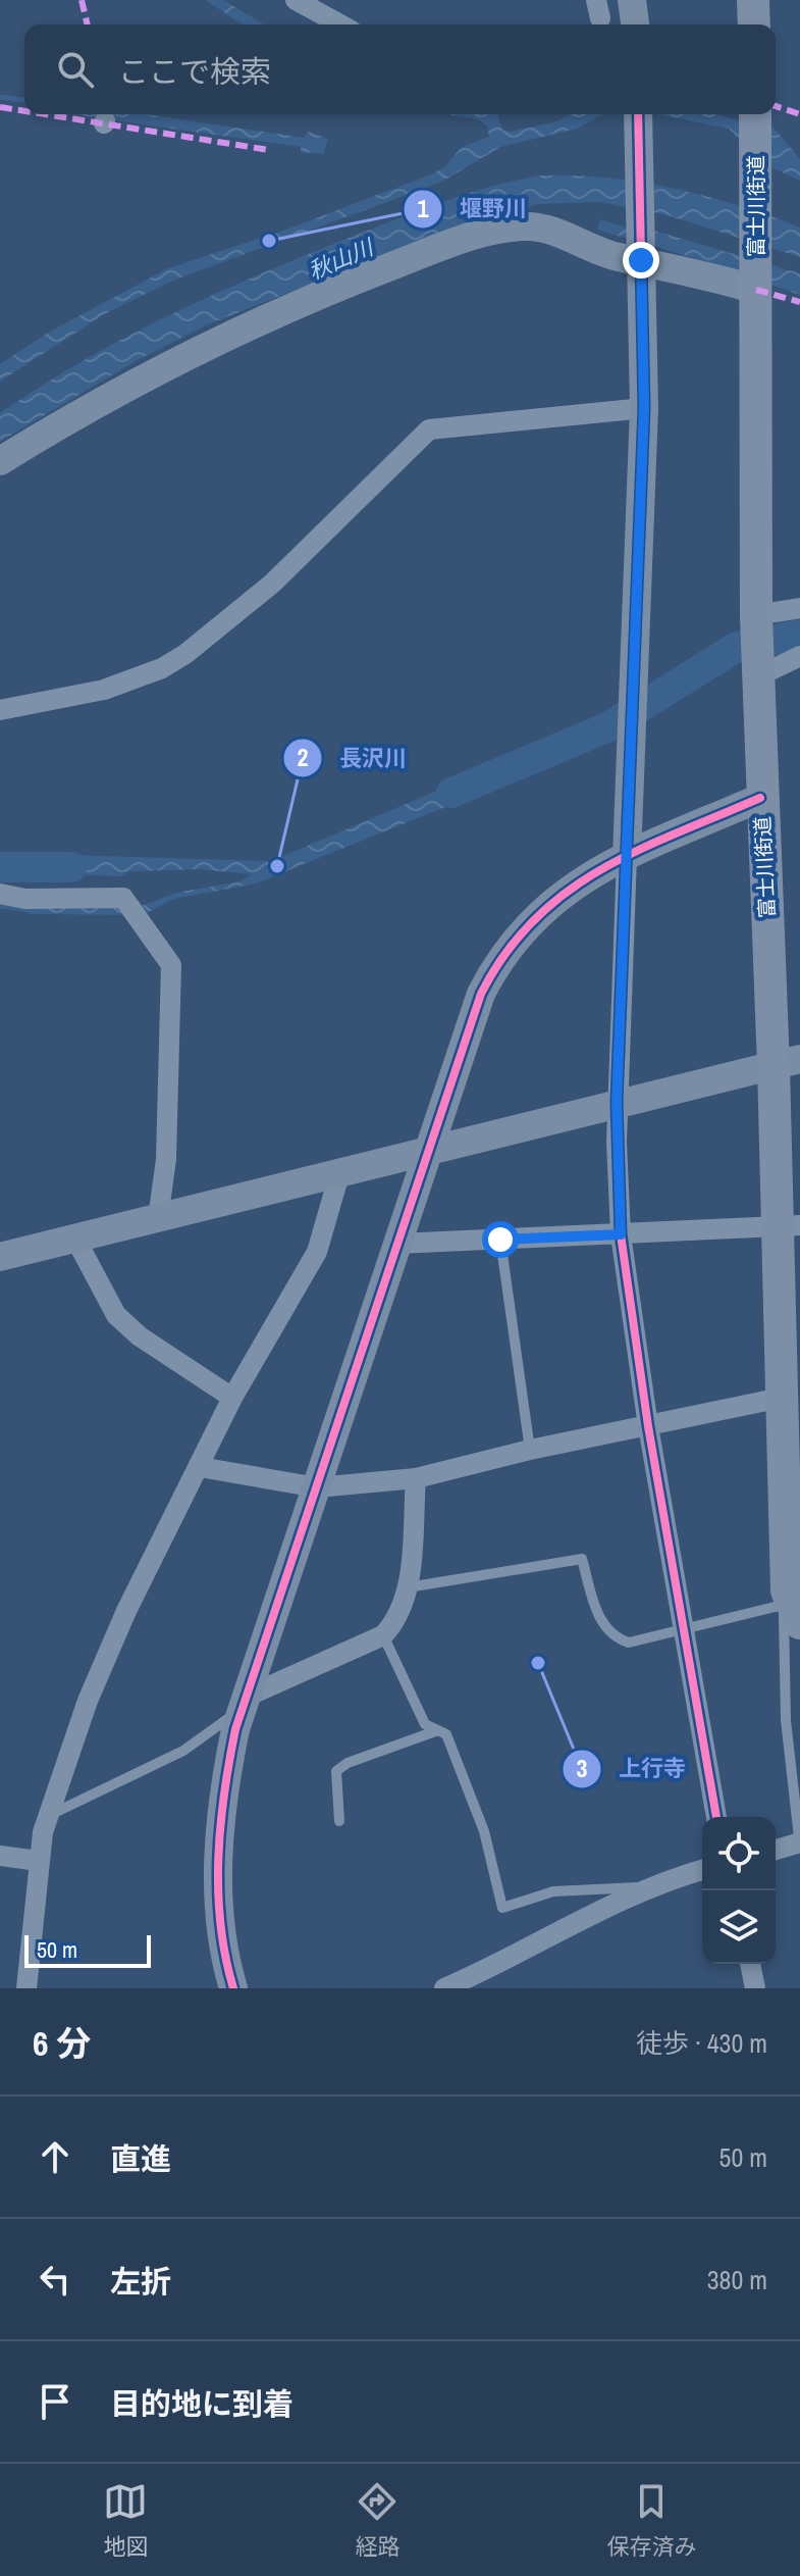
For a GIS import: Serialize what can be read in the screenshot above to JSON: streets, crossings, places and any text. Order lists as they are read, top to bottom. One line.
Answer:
{"streets":{"main road":["富士川街道"]},"water":["秋山川"],"places":["堰野川","長沢川","上行寺"],"scale_bar":"50 m","page":{"search":"ここで検索","scale":"50 m","heading":["6 分","徒歩 · 430 m"],"list":[["直進","50 m"],["左折","380 m"],"目的地に到着"],"nav":["地図","経路","保存済み"]}}
